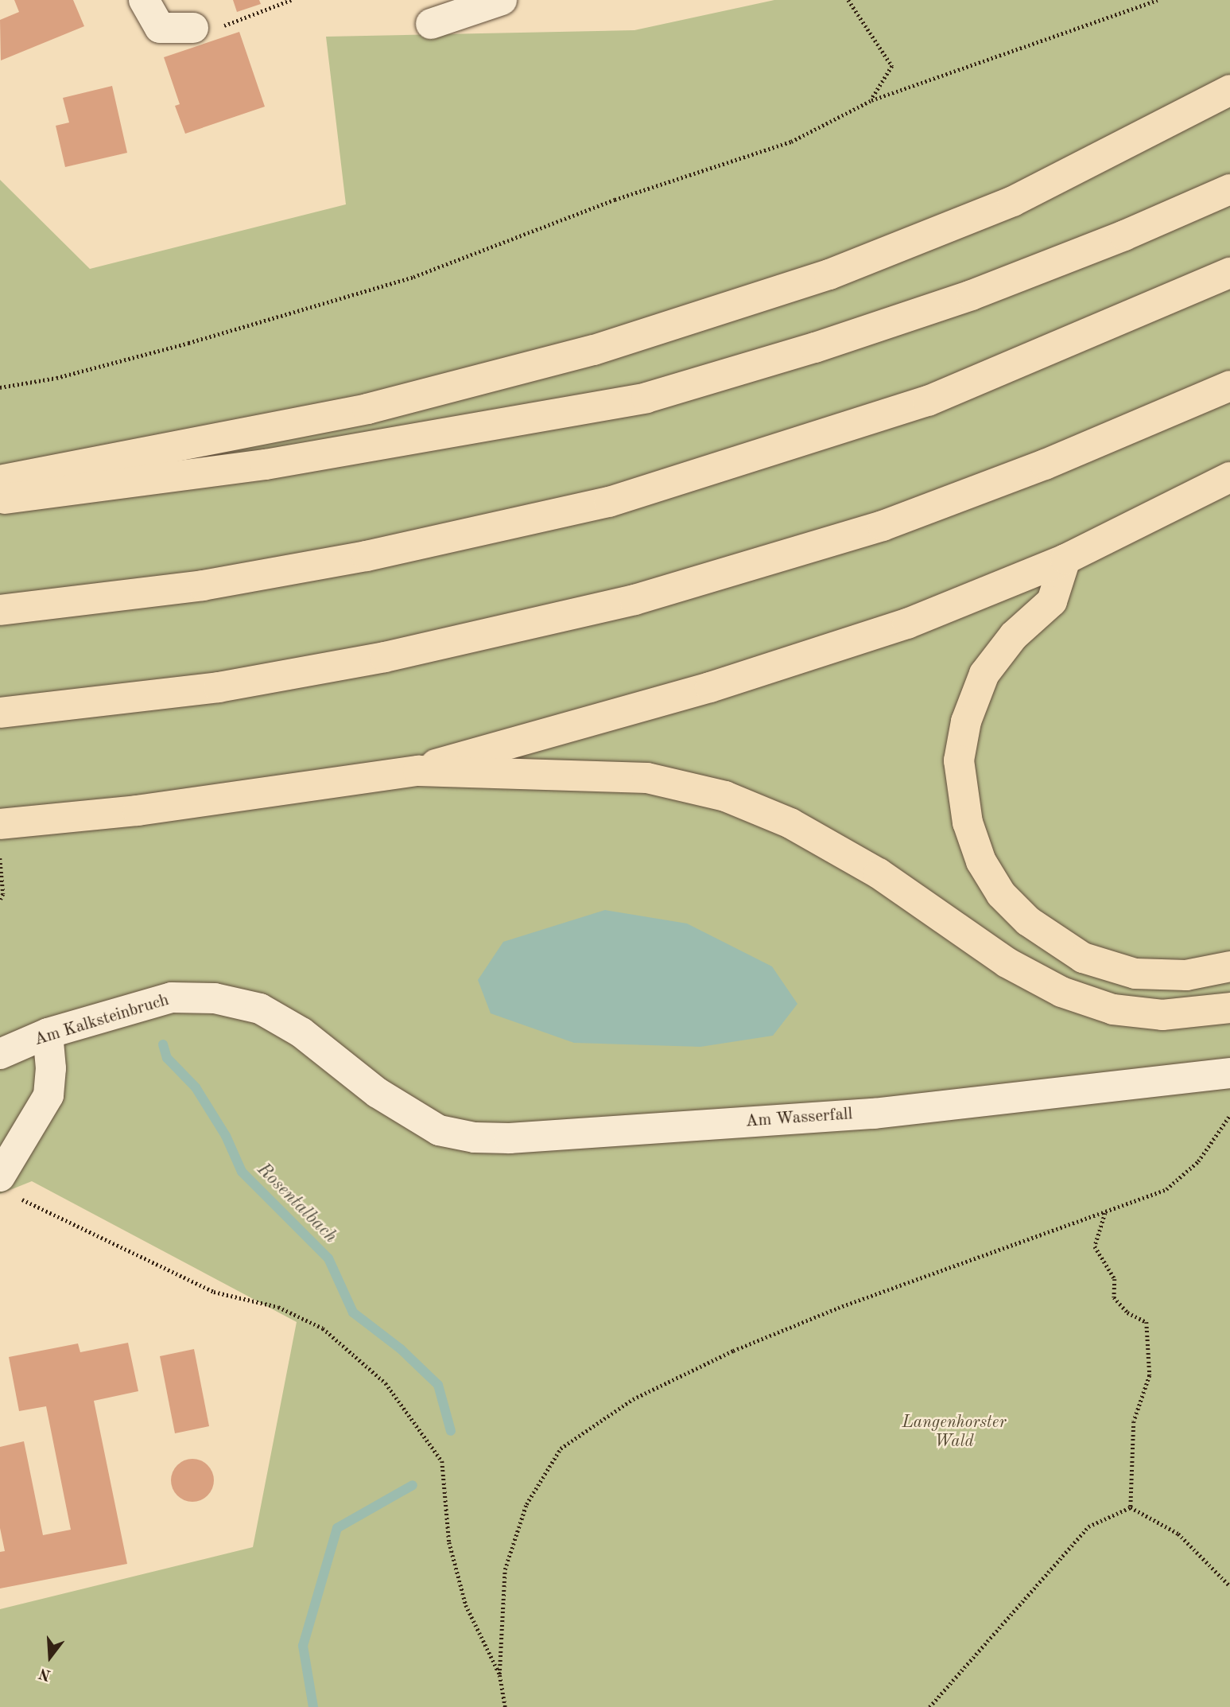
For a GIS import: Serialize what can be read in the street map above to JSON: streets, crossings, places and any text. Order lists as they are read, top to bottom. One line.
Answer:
{"streets":{"street":["Am Kalksteinbruch","Am Wasserfall"]},"crossings":[["Am Kalksteinbruch","Am Wasserfall"]],"water":["Rosentalbach"],"parks":["Langenhorster Wald"],"north":"bottom"}
